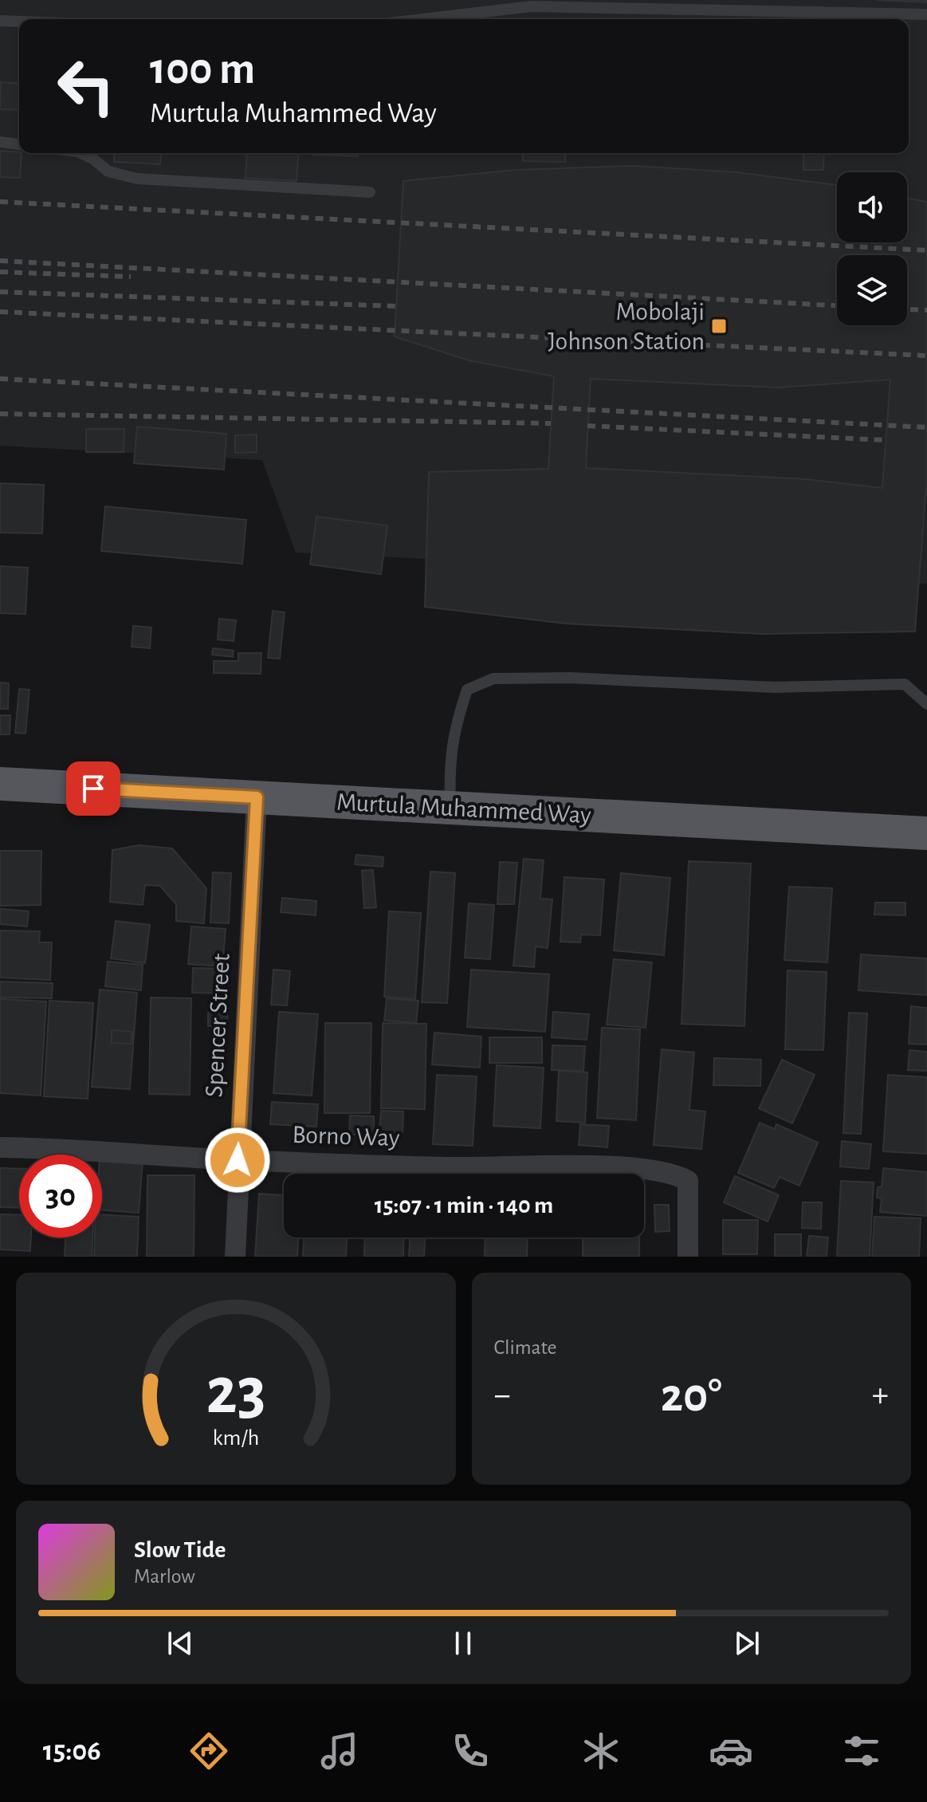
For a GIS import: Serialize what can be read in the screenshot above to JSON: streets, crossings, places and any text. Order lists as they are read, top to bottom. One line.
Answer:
{"streets":{"main road":["Murtula Muhammed Way"],"street":["Spencer Street","Borno Way"]},"crossings":[["Murtula Muhammed Way","Spencer Street"],["Spencer Street","Borno Way"]],"places":{"transit":["Mobolaji Johnson Station"]},"page":{"turn":["100 m","Murtula Muhammed Way"],"limit":"30","trip":"15:07 · 1 min · 140 m","tile":"Climate","heat":["−","20°","+"],"song":["Slow Tide","Marlow"],"tabs":"15:06","gauge":["23","km/h"]}}
